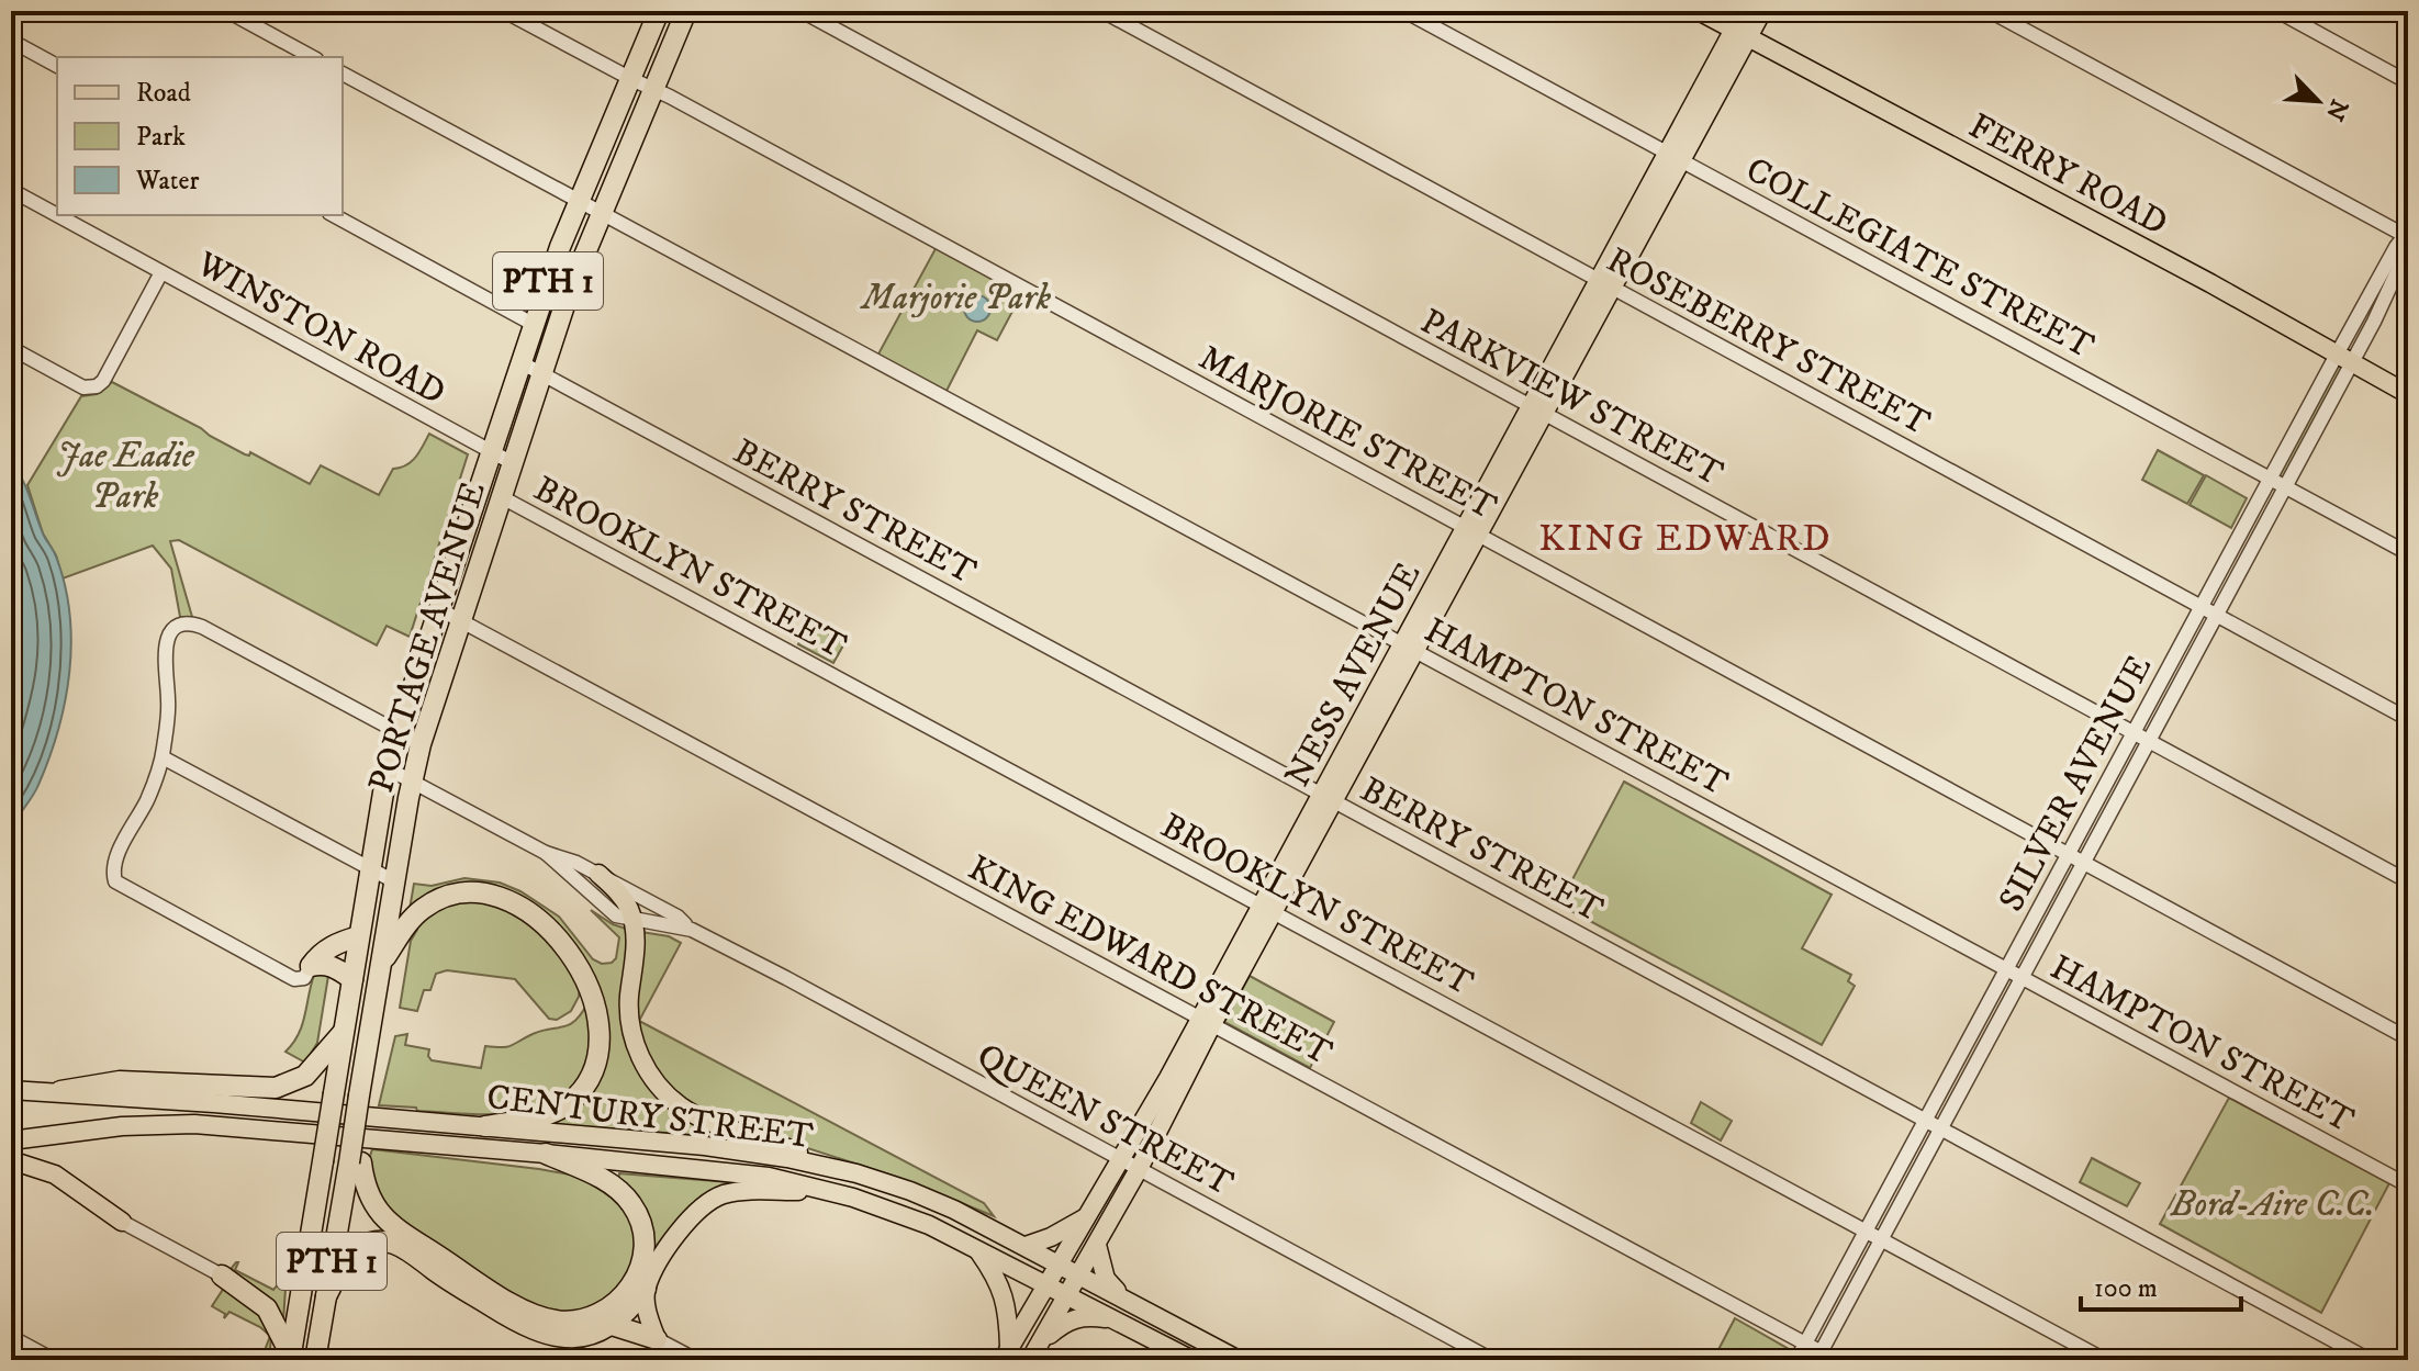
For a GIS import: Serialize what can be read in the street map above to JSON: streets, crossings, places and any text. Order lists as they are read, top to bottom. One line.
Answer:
{"streets":{"highway":["PTH 1","PORTAGE AVENUE"],"main road":["FERRY ROAD","NESS AVENUE","CENTURY STREET"],"street":["COLLEGIATE STREET","WINSTON ROAD","ROSEBERRY STREET","PARKVIEW STREET","MARJORIE STREET","BERRY STREET","BROOKLYN STREET","HAMPTON STREET","SILVER AVENUE","KING EDWARD STREET","QUEEN STREET"]},"crossings":[["FERRY ROAD","NESS AVENUE"],["FERRY ROAD","SILVER AVENUE"],["COLLEGIATE STREET","NESS AVENUE"],["COLLEGIATE STREET","SILVER AVENUE"],["WINSTON ROAD","PORTAGE AVENUE"],["ROSEBERRY STREET","NESS AVENUE"],["ROSEBERRY STREET","SILVER AVENUE"],["PARKVIEW STREET","NESS AVENUE"],["PARKVIEW STREET","SILVER AVENUE"],["MARJORIE STREET","PORTAGE AVENUE"],["MARJORIE STREET","NESS AVENUE"],["MARJORIE STREET","SILVER AVENUE"],["BERRY STREET","PORTAGE AVENUE"],["BERRY STREET","NESS AVENUE"],["BERRY STREET","SILVER AVENUE"],["BROOKLYN STREET","PORTAGE AVENUE"],["BROOKLYN STREET","NESS AVENUE"],["BROOKLYN STREET","SILVER AVENUE"],["PORTAGE AVENUE","HAMPTON STREET"],["PORTAGE AVENUE","KING EDWARD STREET"],["PORTAGE AVENUE","QUEEN STREET"],["NESS AVENUE","HAMPTON STREET"],["NESS AVENUE","KING EDWARD STREET"],["NESS AVENUE","CENTURY STREET"],["NESS AVENUE","QUEEN STREET"],["HAMPTON STREET","SILVER AVENUE"],["SILVER AVENUE","KING EDWARD STREET"]],"districts":["KING EDWARD"],"parks":["Marjorie Park","Jae Eadie Park","Bord-Aire C.C."],"legend":["Road","Park","Water"],"scale_bar":"100 m","north":"bottom right"}
